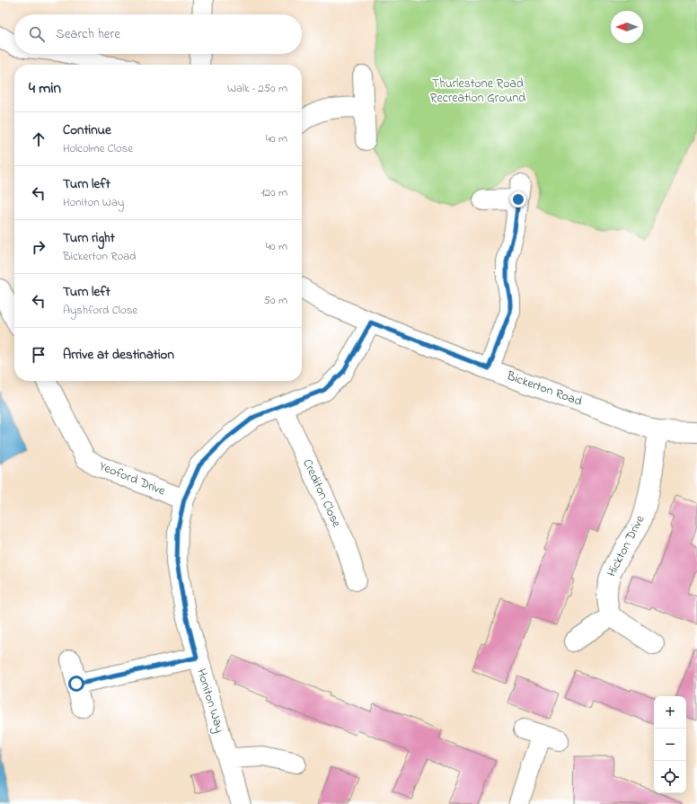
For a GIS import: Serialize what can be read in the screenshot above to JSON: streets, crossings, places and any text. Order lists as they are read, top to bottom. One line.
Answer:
{"streets":{"street":["Bickerton Road","Yeoford Drive","Crediton Close","Hickton Drive","Honiton Way"]},"crossings":[["Bickerton Road","Hickton Drive"],["Bickerton Road","Honiton Way"],["Yeoford Drive","Honiton Way"],["Crediton Close","Honiton Way"]],"parks":["Thurlestone Road Recreation Ground"],"north":"left","page":{"search":"Search here","heading":["4 min","Walk · 250 m"],"list":[["Continue","Holcolme Close","40 m"],["Turn left","Honiton Way","120 m"],["Turn right","Bickerton Road","40 m"],["Turn left","Ayshford Close","50 m"],"Arrive at destination"],"map_buttons":["+","−"]}}
